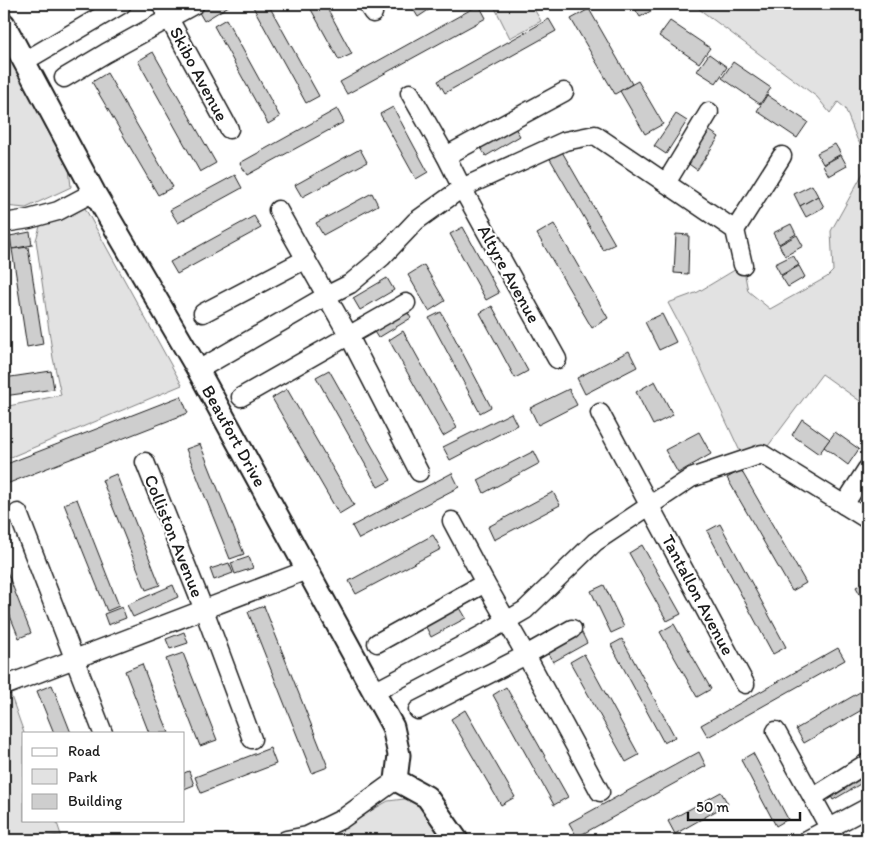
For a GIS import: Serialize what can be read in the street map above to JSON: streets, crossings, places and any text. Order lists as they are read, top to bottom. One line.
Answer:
{"streets":{"street":["Skibo Avenue","Altyre Avenue","Beaufort Drive","Colliston Avenue","Tantallon Avenue"]},"crossings":[["Beaufort Drive","Colliston Avenue"]],"legend":["Road","Park","Building"],"scale_bar":"50 m"}
